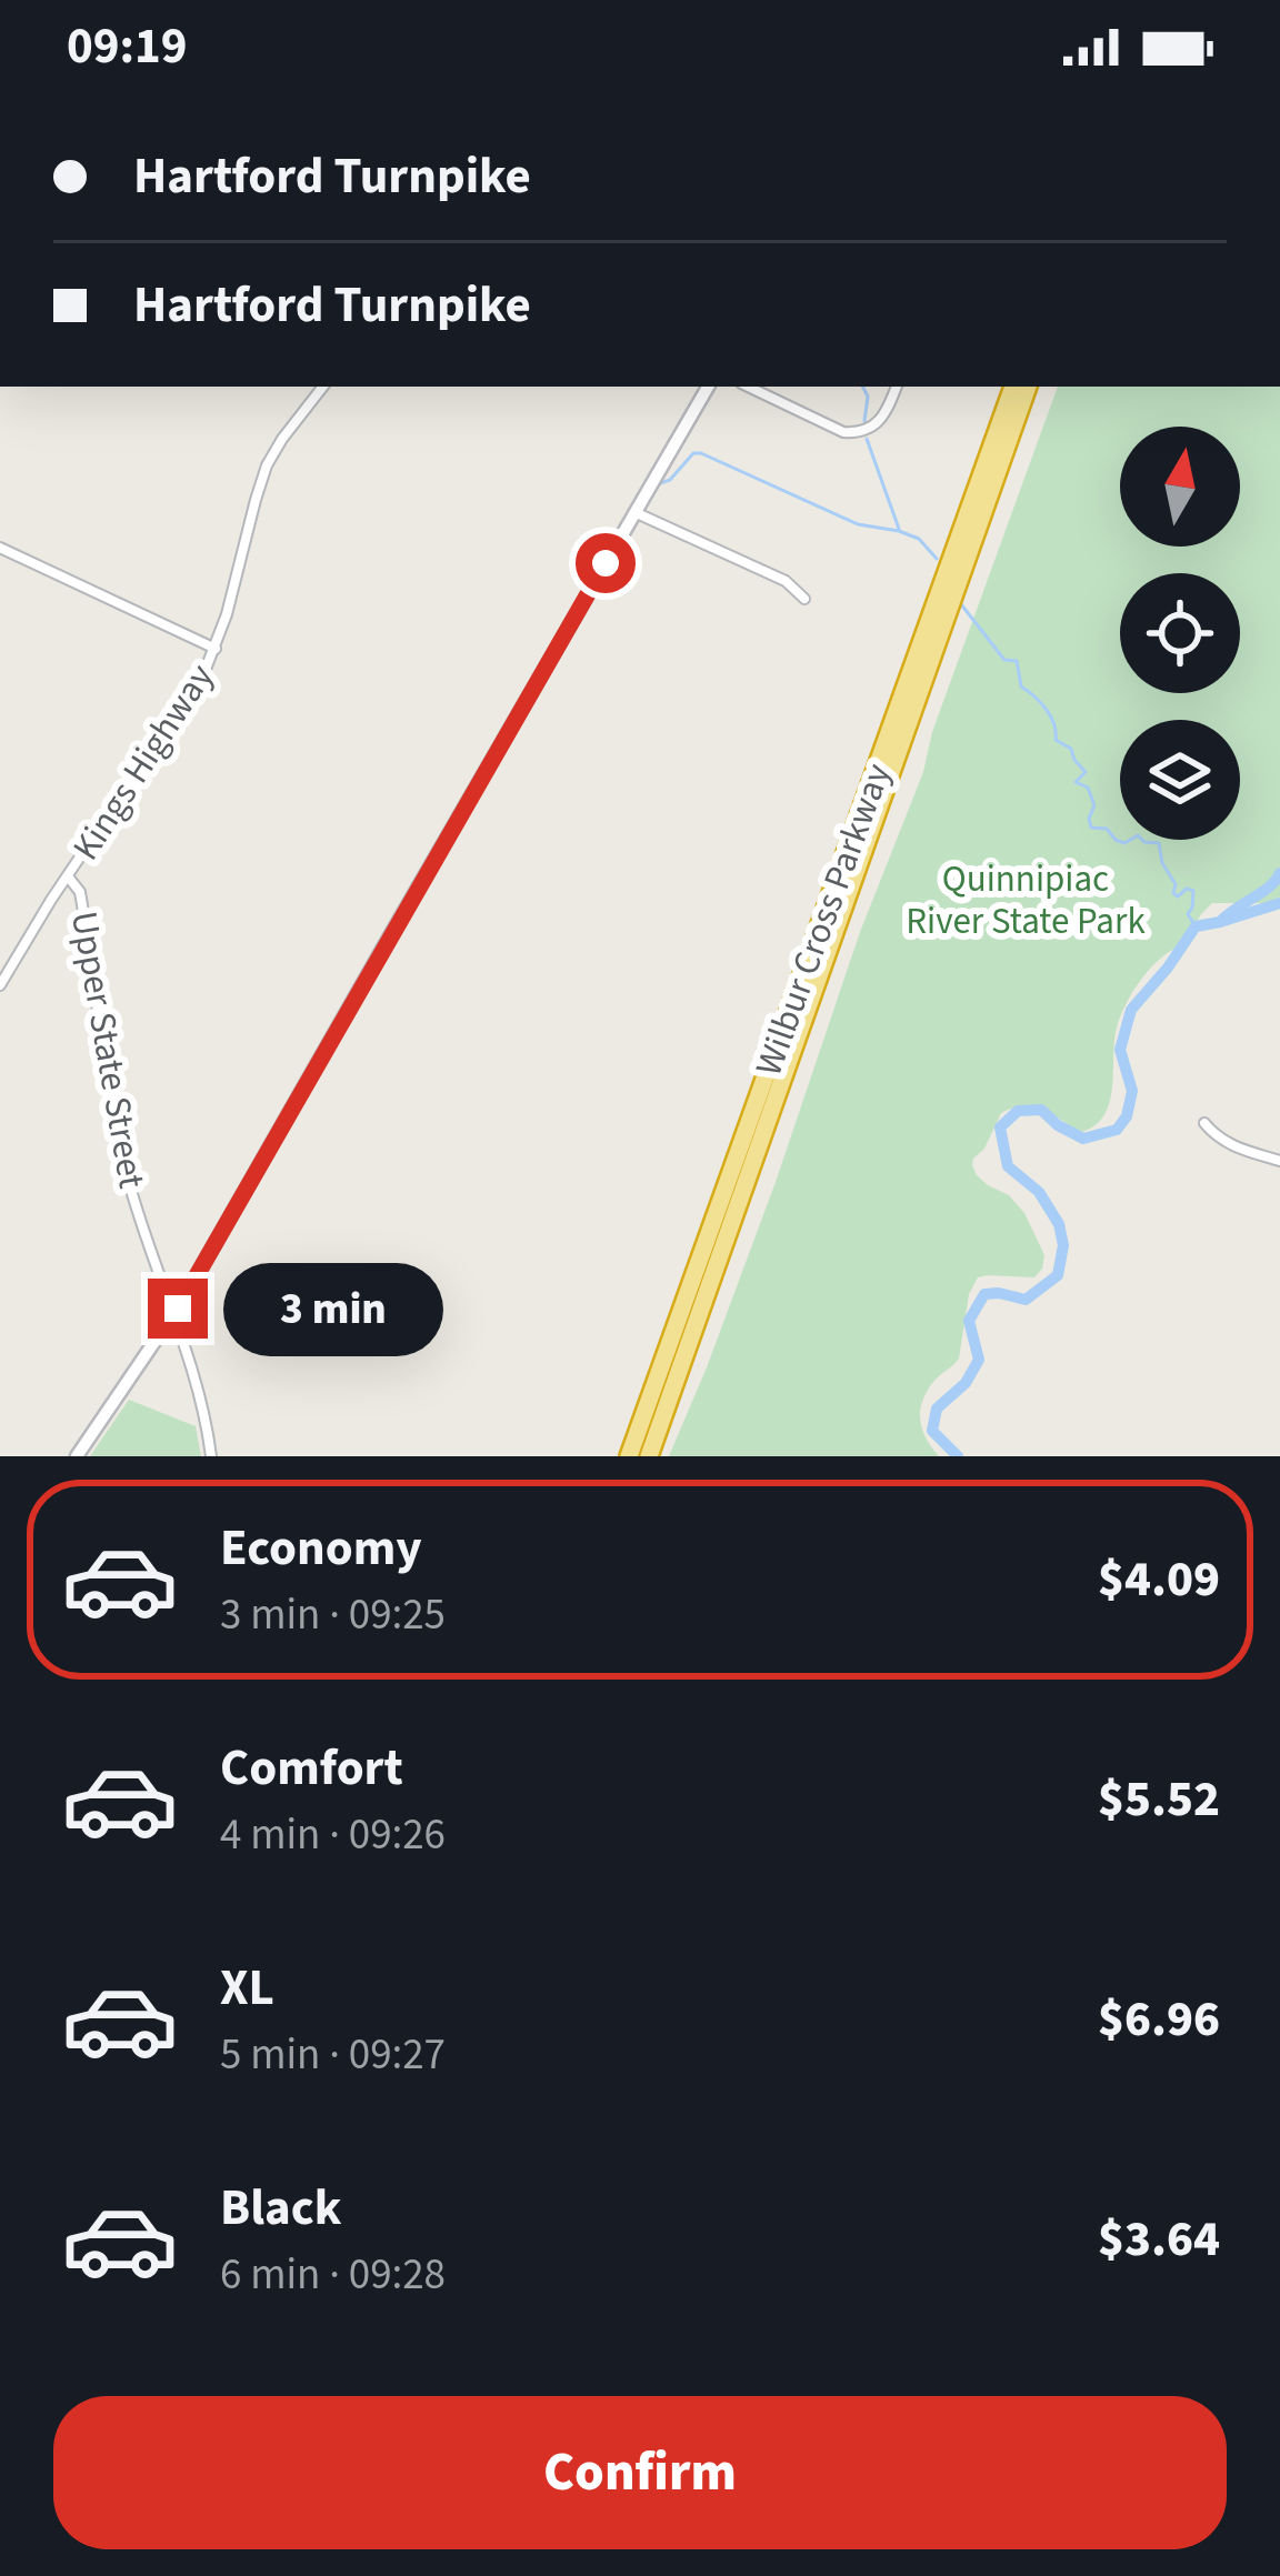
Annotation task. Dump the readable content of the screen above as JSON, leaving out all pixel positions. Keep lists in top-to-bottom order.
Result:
{
  "streets": {
    "highway": ["Wilbur Cross Parkway"],
    "street": ["Kings Highway", "Upper State Street"]
  },
  "crossings": [
    ["Kings Highway", "Upper State Street"]
  ],
  "parks": ["Quinnipiac River State Park"],
  "north": "top",
  "page": {
    "status": "09:19",
    "banner": ["Hartford Turnpike", "Hartford Turnpike"],
    "bubble": "3 min",
    "list": [
      {
        "name": "Economy",
        "note": "3 min · 09:25",
        "value": "$4.09"
      },
      {
        "name": "Comfort",
        "note": "4 min · 09:26",
        "value": "$5.52"
      },
      {
        "name": "XL",
        "note": "5 min · 09:27",
        "value": "$6.96"
      },
      {
        "name": "Black",
        "note": "6 min · 09:28",
        "value": "$3.64"
      }
    ],
    "buttons": "Confirm"
  }
}
